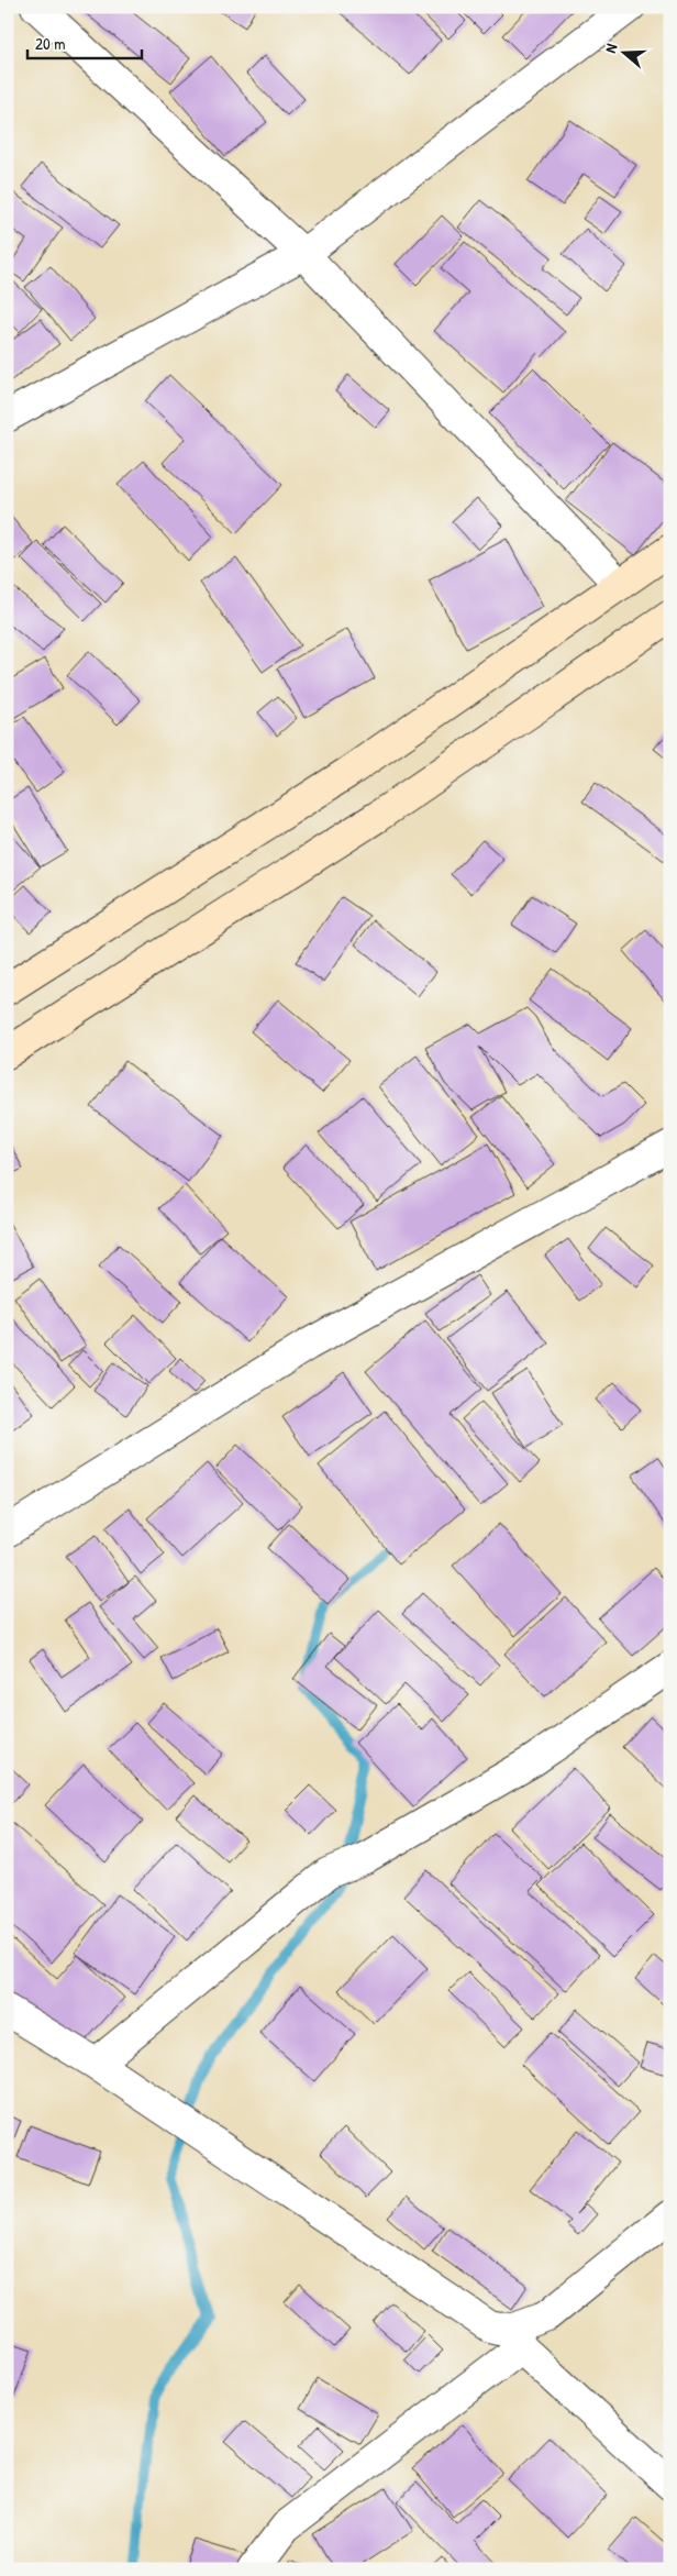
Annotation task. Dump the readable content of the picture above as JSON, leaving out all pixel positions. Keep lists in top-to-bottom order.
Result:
{
  "scale_bar": "20 m",
  "north": "left"
}
